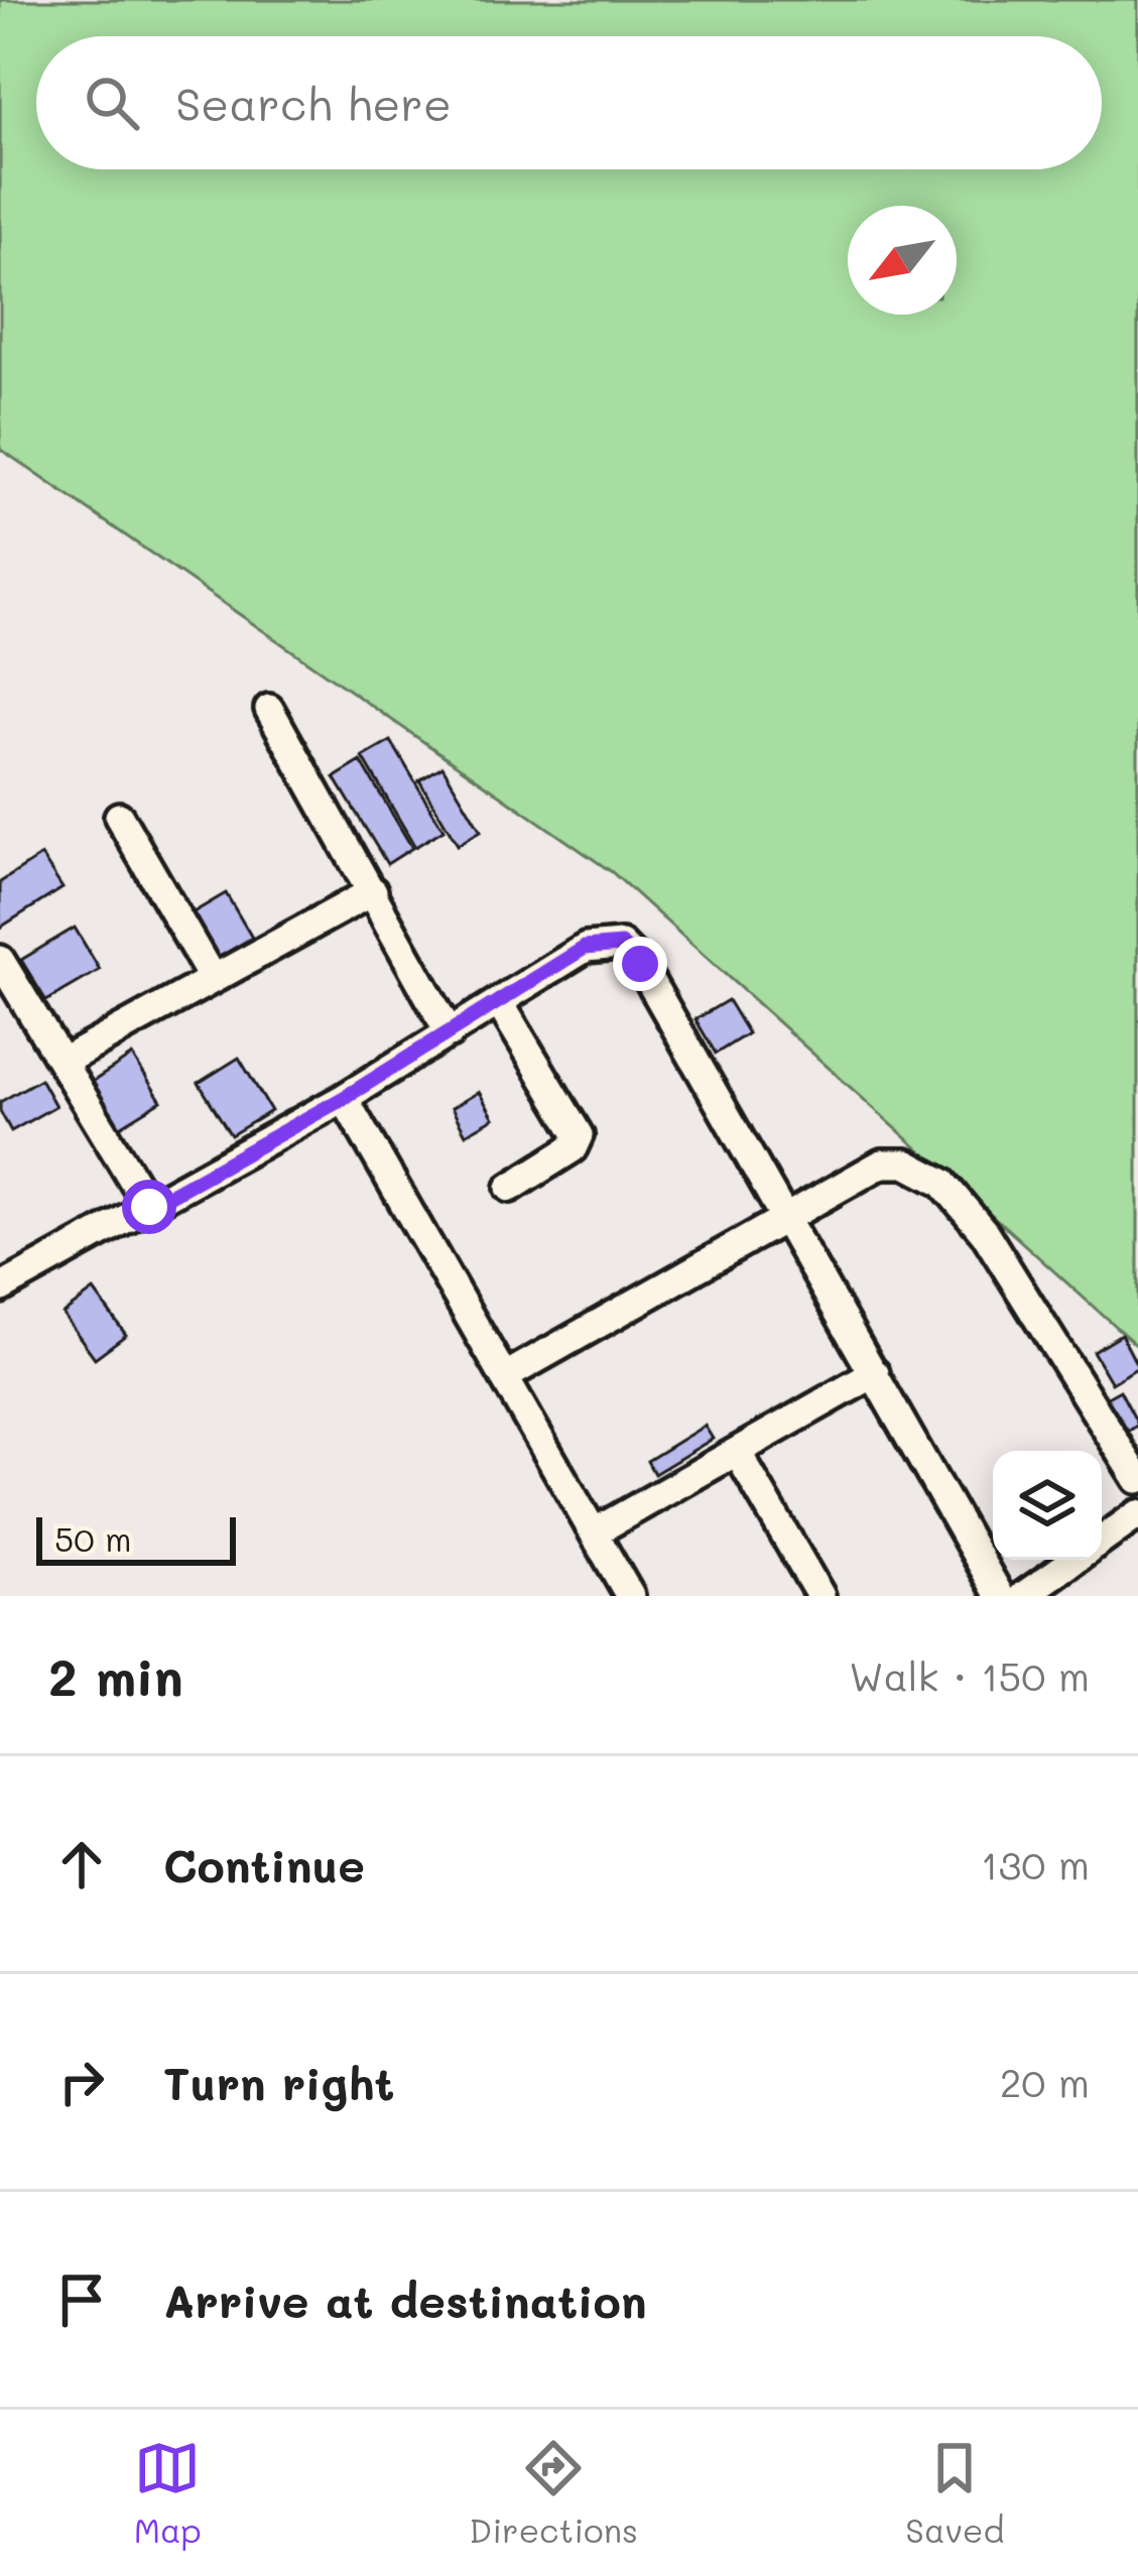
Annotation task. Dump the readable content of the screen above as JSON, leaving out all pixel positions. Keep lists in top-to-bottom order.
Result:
{
  "scale_bar": "50 m",
  "north": "bottom left",
  "page": {
    "search": "Search here",
    "scale": "50 m",
    "heading": ["2 min", "Walk · 150 m"],
    "list": [
      ["Continue", "130 m"],
      ["Turn right", "20 m"],
      "Arrive at destination"
    ],
    "nav": ["Map", "Directions", "Saved"]
  }
}
